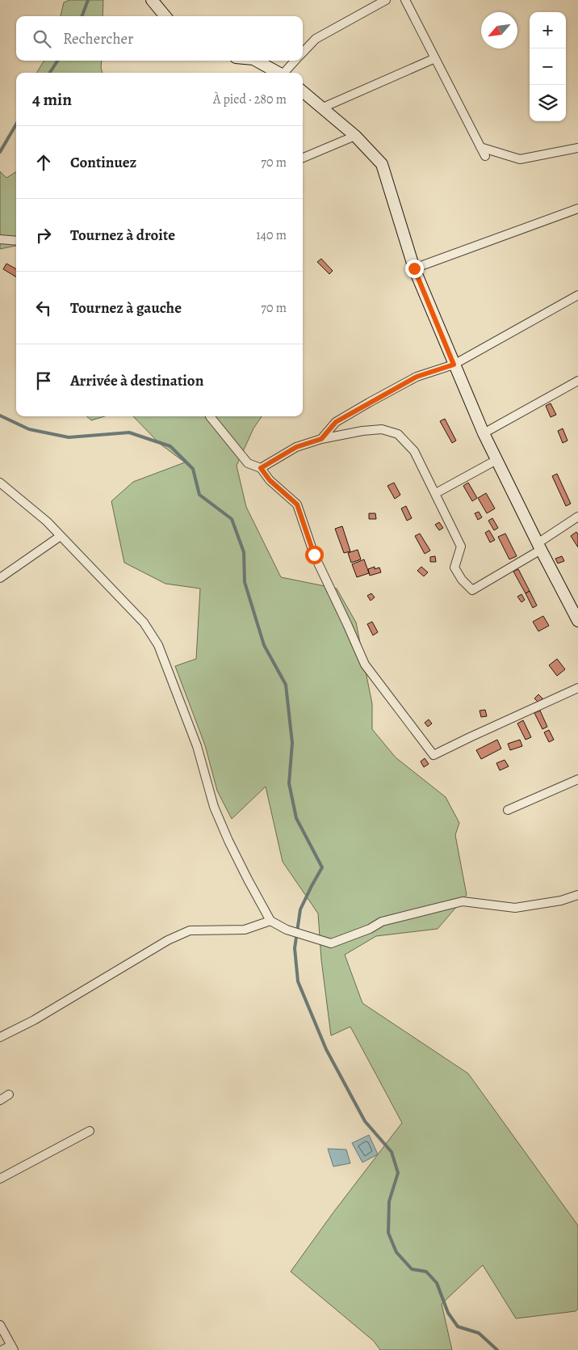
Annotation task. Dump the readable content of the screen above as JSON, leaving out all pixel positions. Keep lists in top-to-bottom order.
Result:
{
  "north": "bottom left",
  "page": {
    "map_buttons": ["+", "−"],
    "search": "Rechercher",
    "heading": ["4 min", "À pied · 280 m"],
    "list": [
      ["Continuez", "70 m"],
      ["Tournez à droite", "140 m"],
      ["Tournez à gauche", "70 m"],
      "Arrivée à destination"
    ]
  }
}
